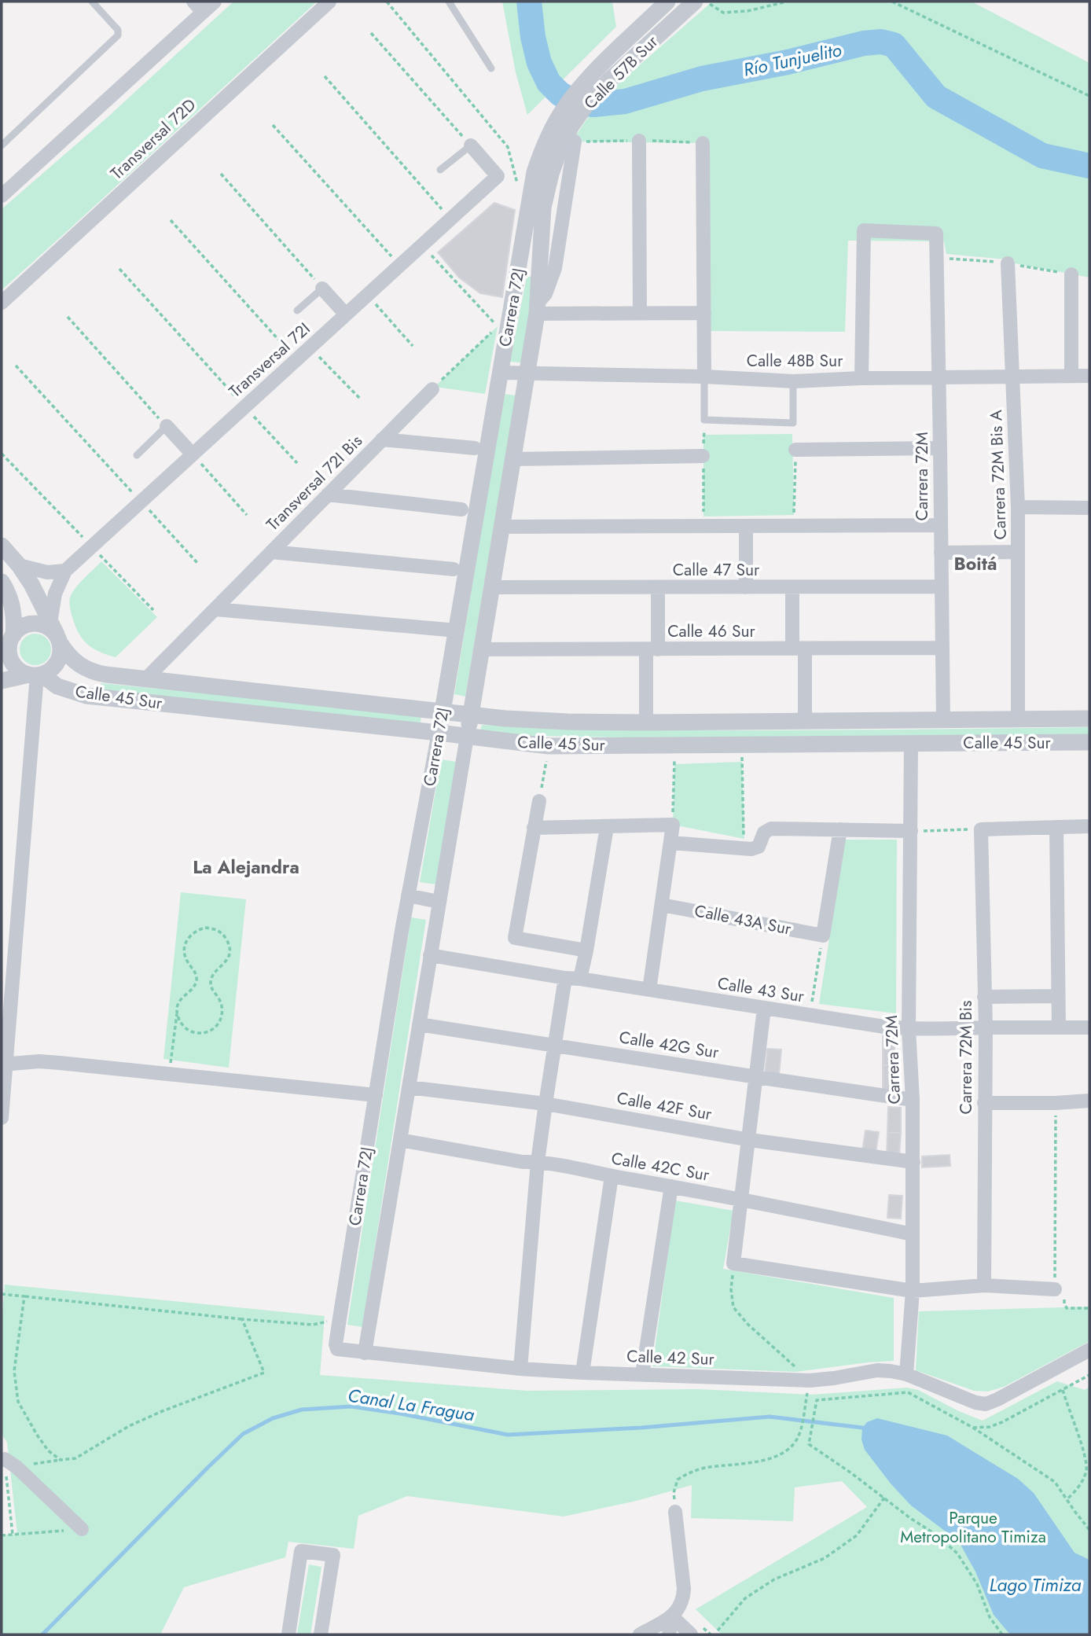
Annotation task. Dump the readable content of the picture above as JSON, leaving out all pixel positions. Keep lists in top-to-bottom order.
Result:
{
  "streets": {
    "street": [
      "Calle 57B Sur",
      "Transversal 72D",
      "Carrera 72J",
      "Transversal 72I",
      "Calle 48B Sur",
      "Carrera 72M Bis A",
      "Carrera 72M",
      "Transversal 72I Bis",
      "Calle 47 Sur",
      "Calle 46 Sur",
      "Calle 45 Sur",
      "Calle 43A Sur",
      "Calle 43 Sur",
      "Calle 42G Sur",
      "Carrera 72M Bis",
      "Calle 42F Sur",
      "Calle 42C Sur",
      "Calle 42 Sur"
    ]
  },
  "crossings": [
    ["Calle 57B Sur", "Carrera 72J"],
    ["Carrera 72J", "Calle 48B Sur"],
    ["Carrera 72J", "Calle 47 Sur"],
    ["Carrera 72J", "Calle 46 Sur"],
    ["Carrera 72J", "Calle 45 Sur"],
    ["Carrera 72J", "Calle 43 Sur"],
    ["Carrera 72J", "Calle 42G Sur"],
    ["Carrera 72J", "Calle 42F Sur"],
    ["Carrera 72J", "Calle 42C Sur"],
    ["Carrera 72J", "Calle 42 Sur"],
    ["Transversal 72I", "Calle 45 Sur"],
    ["Calle 48B Sur", "Carrera 72M Bis A"],
    ["Calle 48B Sur", "Carrera 72M"],
    ["Carrera 72M Bis A", "Calle 45 Sur"],
    ["Carrera 72M", "Calle 47 Sur"],
    ["Carrera 72M", "Calle 46 Sur"],
    ["Carrera 72M", "Calle 45 Sur"],
    ["Carrera 72M", "Calle 43 Sur"],
    ["Carrera 72M", "Calle 42G Sur"],
    ["Carrera 72M", "Calle 42F Sur"],
    ["Carrera 72M", "Calle 42C Sur"],
    ["Carrera 72M", "Calle 42 Sur"],
    ["Transversal 72I Bis", "Calle 45 Sur"],
    ["Calle 43 Sur", "Carrera 72M Bis"]
  ],
  "districts": ["Boitá", "La Alejandra"],
  "water": ["Río Tunjuelito", "Canal La Fragua", "Lago Timiza"],
  "parks": ["Parque Metropolitano Timiza"]
}
